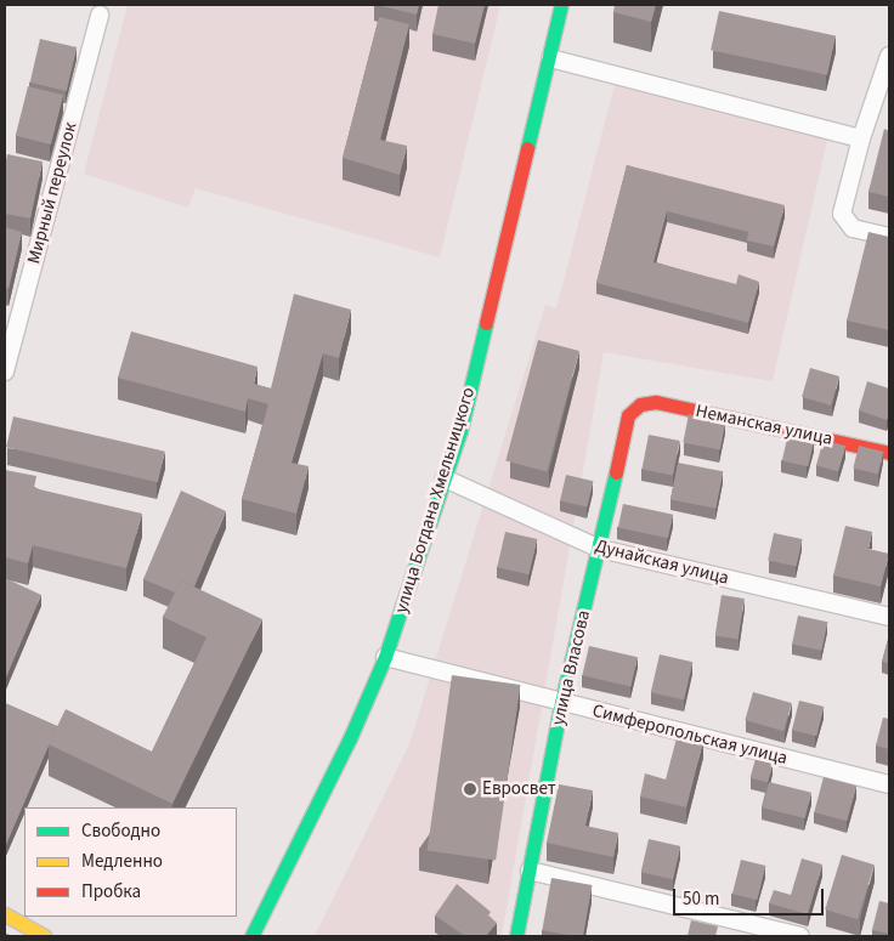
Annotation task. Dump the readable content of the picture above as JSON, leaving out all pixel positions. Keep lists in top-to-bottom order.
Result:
{
  "streets": {
    "main road": ["Неманская улица", "улица Богдана Хмельницкого", "улица Власова"],
    "street": ["Мирный переулок", "Дунайская улица", "Симферопольская улица"]
  },
  "crossings": [
    ["Неманская улица", "улица Власова"],
    ["улица Богдана Хмельницкого", "Дунайская улица"],
    ["улица Богдана Хмельницкого", "Симферопольская улица"],
    ["Дунайская улица", "улица Власова"],
    ["улица Власова", "Симферопольская улица"]
  ],
  "places": ["Евросвет"],
  "legend": ["Свободно", "Медленно", "Пробка"],
  "scale_bar": "50 m"
}
